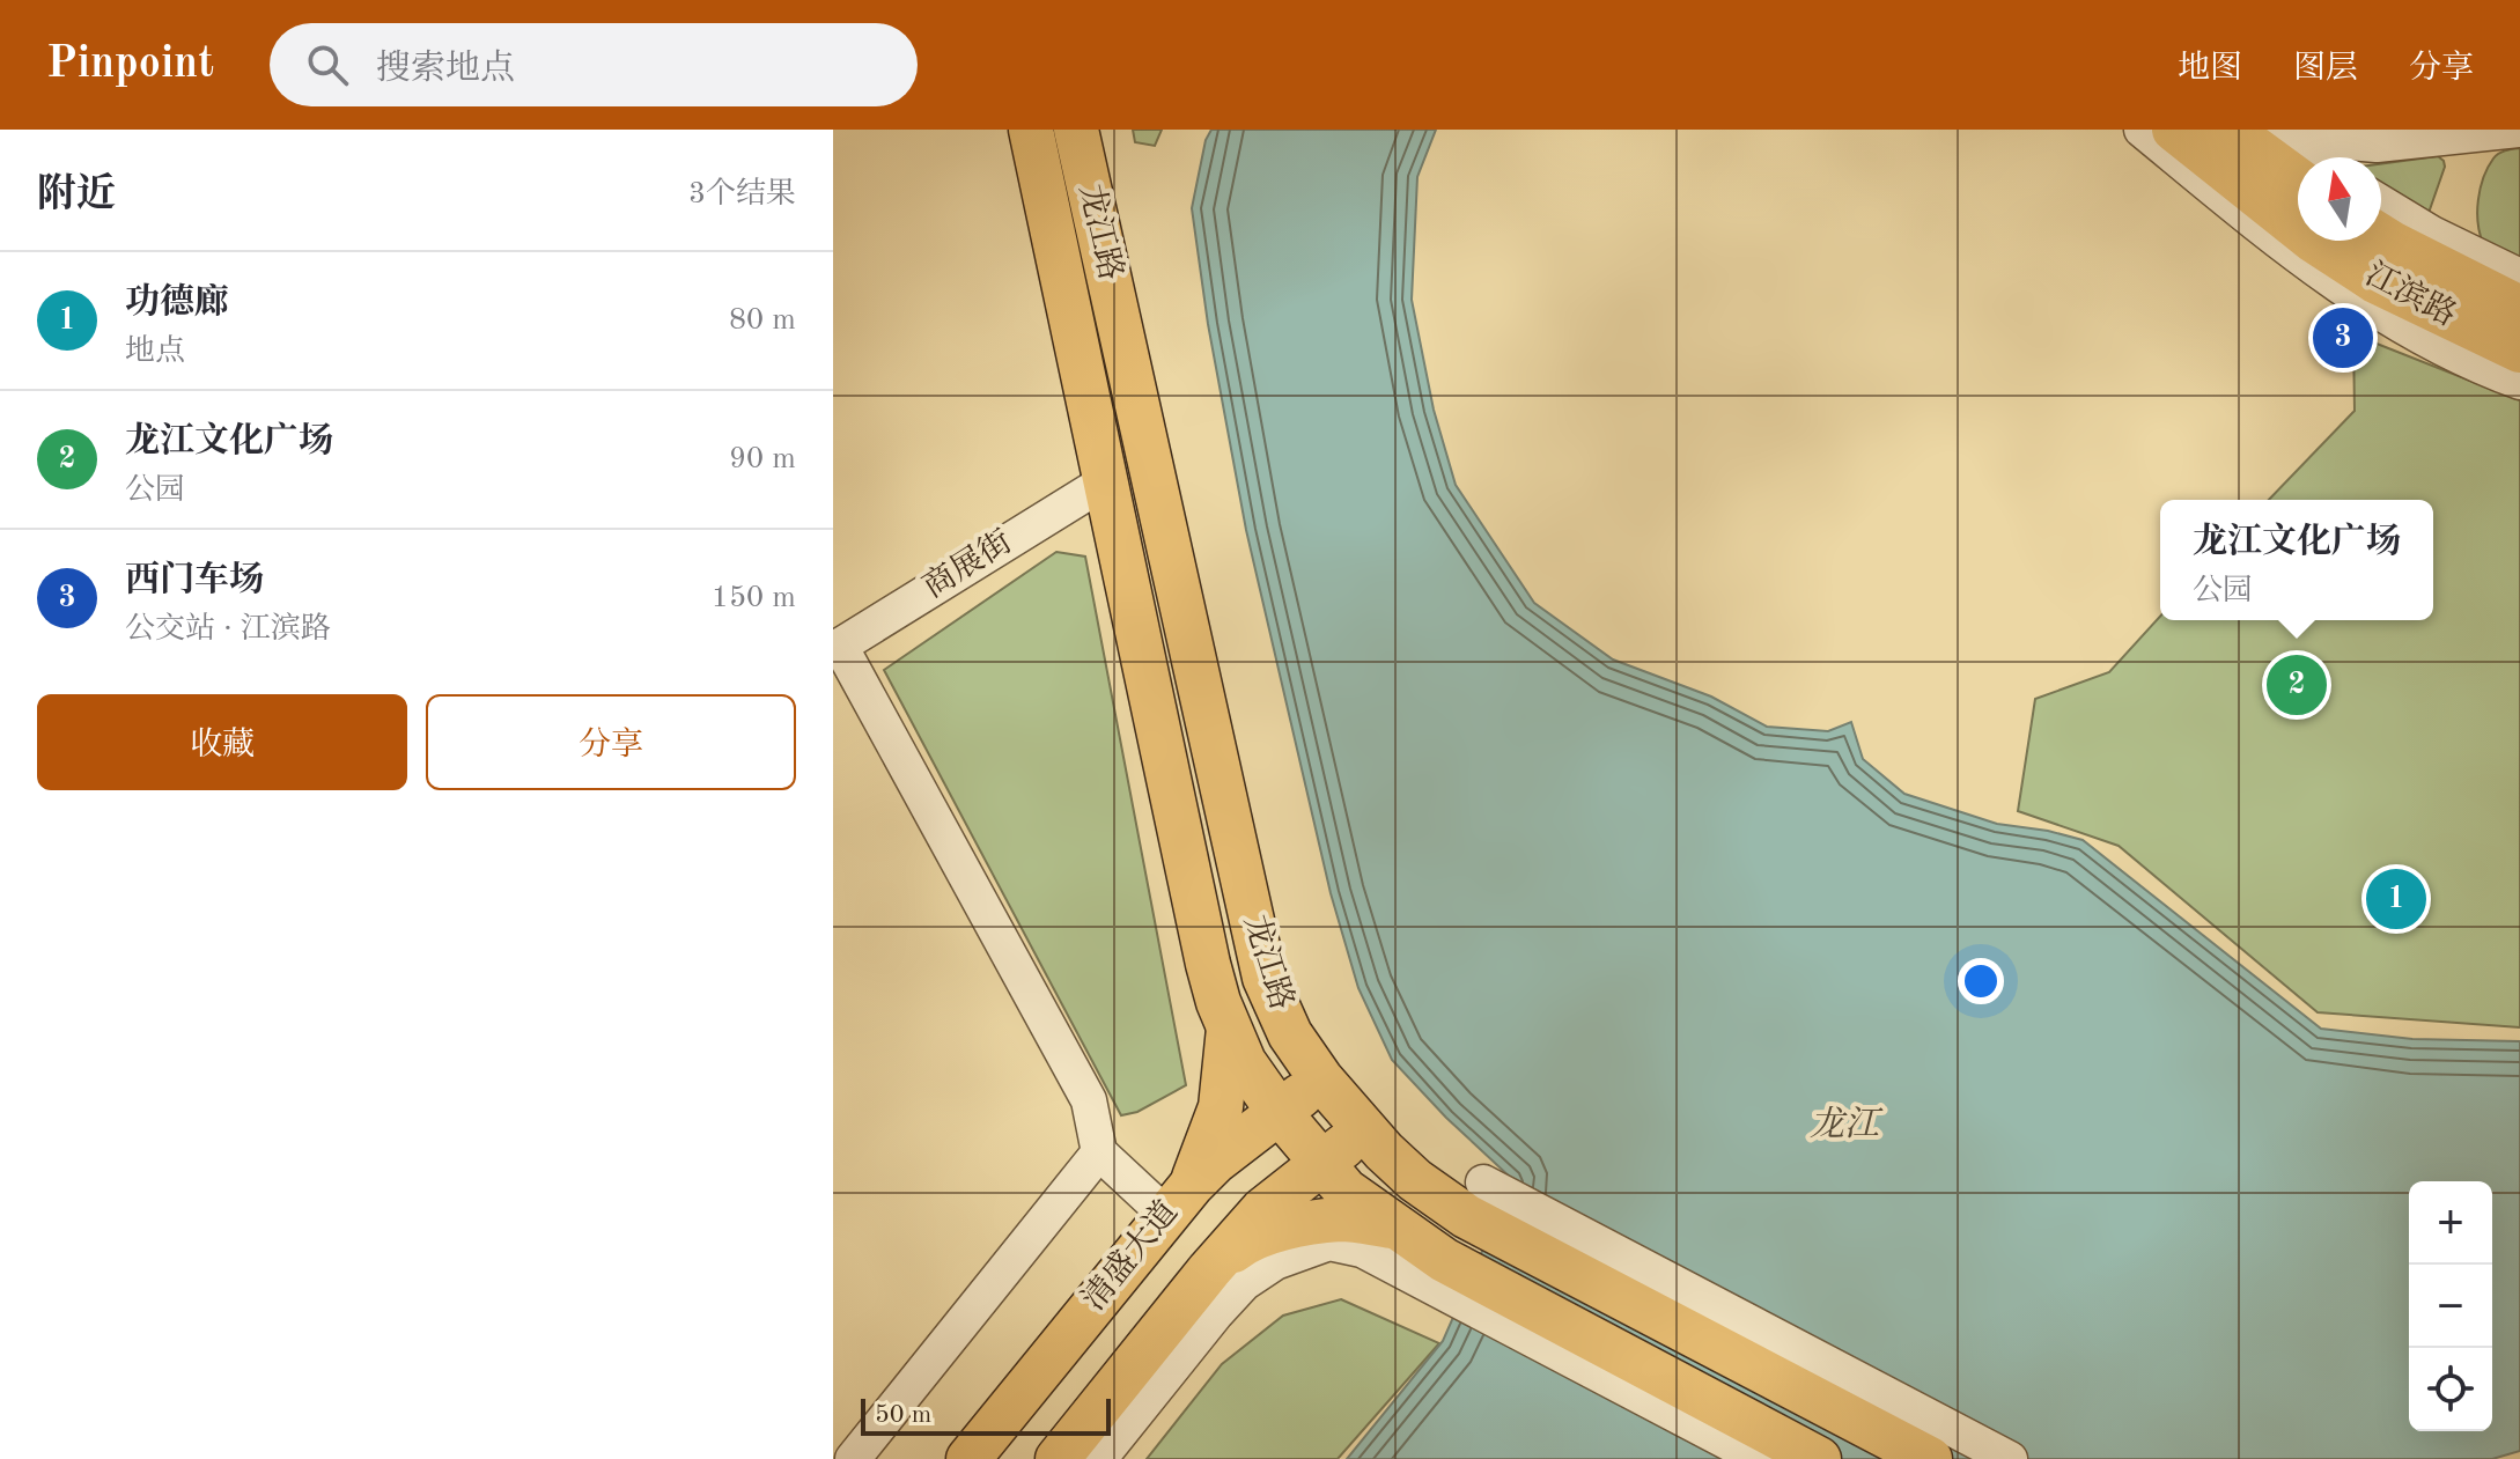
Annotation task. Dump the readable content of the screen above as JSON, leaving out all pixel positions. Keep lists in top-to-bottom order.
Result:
{
  "streets": {
    "main road": ["龙江路", "江滨路", "清盛大道"],
    "street": ["商展街"]
  },
  "crossings": [
    ["龙江路", "商展街"],
    ["龙江路", "清盛大道"]
  ],
  "water": ["龙江"],
  "scale_bar": "50 m",
  "north": "top",
  "page": {
    "header": "Pinpoint",
    "search": "搜索地点",
    "nav": ["地图", "图层", "分享"],
    "heading": ["附近", "3个结果"],
    "list": [
      {
        "mark": "1",
        "name": "功德廊",
        "note": "地点",
        "value": "80 m"
      },
      {
        "mark": "2",
        "name": "龙江文化广场",
        "note": "公园",
        "value": "90 m"
      },
      {
        "mark": "3",
        "name": "西门车场",
        "note": "公交站 · 江滨路",
        "value": "150 m"
      }
    ],
    "pins": ["3", "2", "1"],
    "popup": ["龙江文化广场", "公园"],
    "buttons": ["收藏", "分享"],
    "map_buttons": ["+", "−"],
    "scale": "50 m"
  }
}
